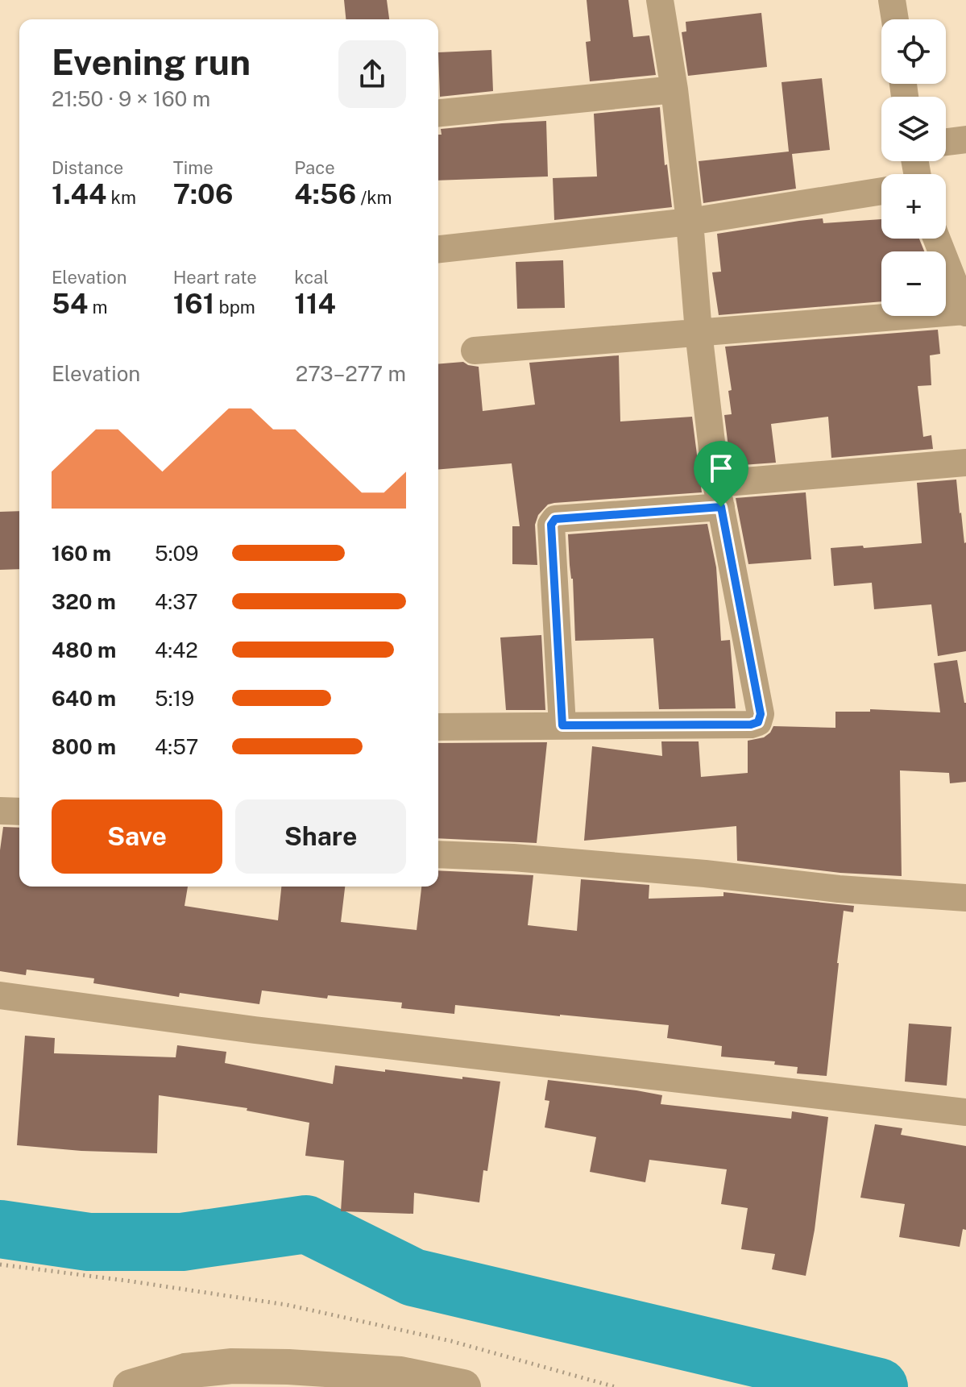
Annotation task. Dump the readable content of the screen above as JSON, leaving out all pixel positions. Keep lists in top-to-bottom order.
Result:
{
  "page": {
    "map_buttons": ["+", "−"],
    "heading": ["Evening run", "21:50 · 9 × 160 m"],
    "stats": [
      ["Distance", "1.44 km"],
      ["Time", "7:06"],
      ["Pace", "4:56 /km"],
      ["Elevation", "54 m"],
      ["Heart rate", "161 bpm"],
      ["kcal", "114"]
    ],
    "chart": ["Elevation", "273–277 m"],
    "list": [
      {
        "name": "160 m",
        "note": "5:09"
      },
      {
        "name": "320 m",
        "note": "4:37"
      },
      {
        "name": "480 m",
        "note": "4:42"
      },
      {
        "name": "640 m",
        "note": "5:19"
      },
      {
        "name": "800 m",
        "note": "4:57"
      }
    ],
    "buttons": ["Save", "Share"]
  }
}
